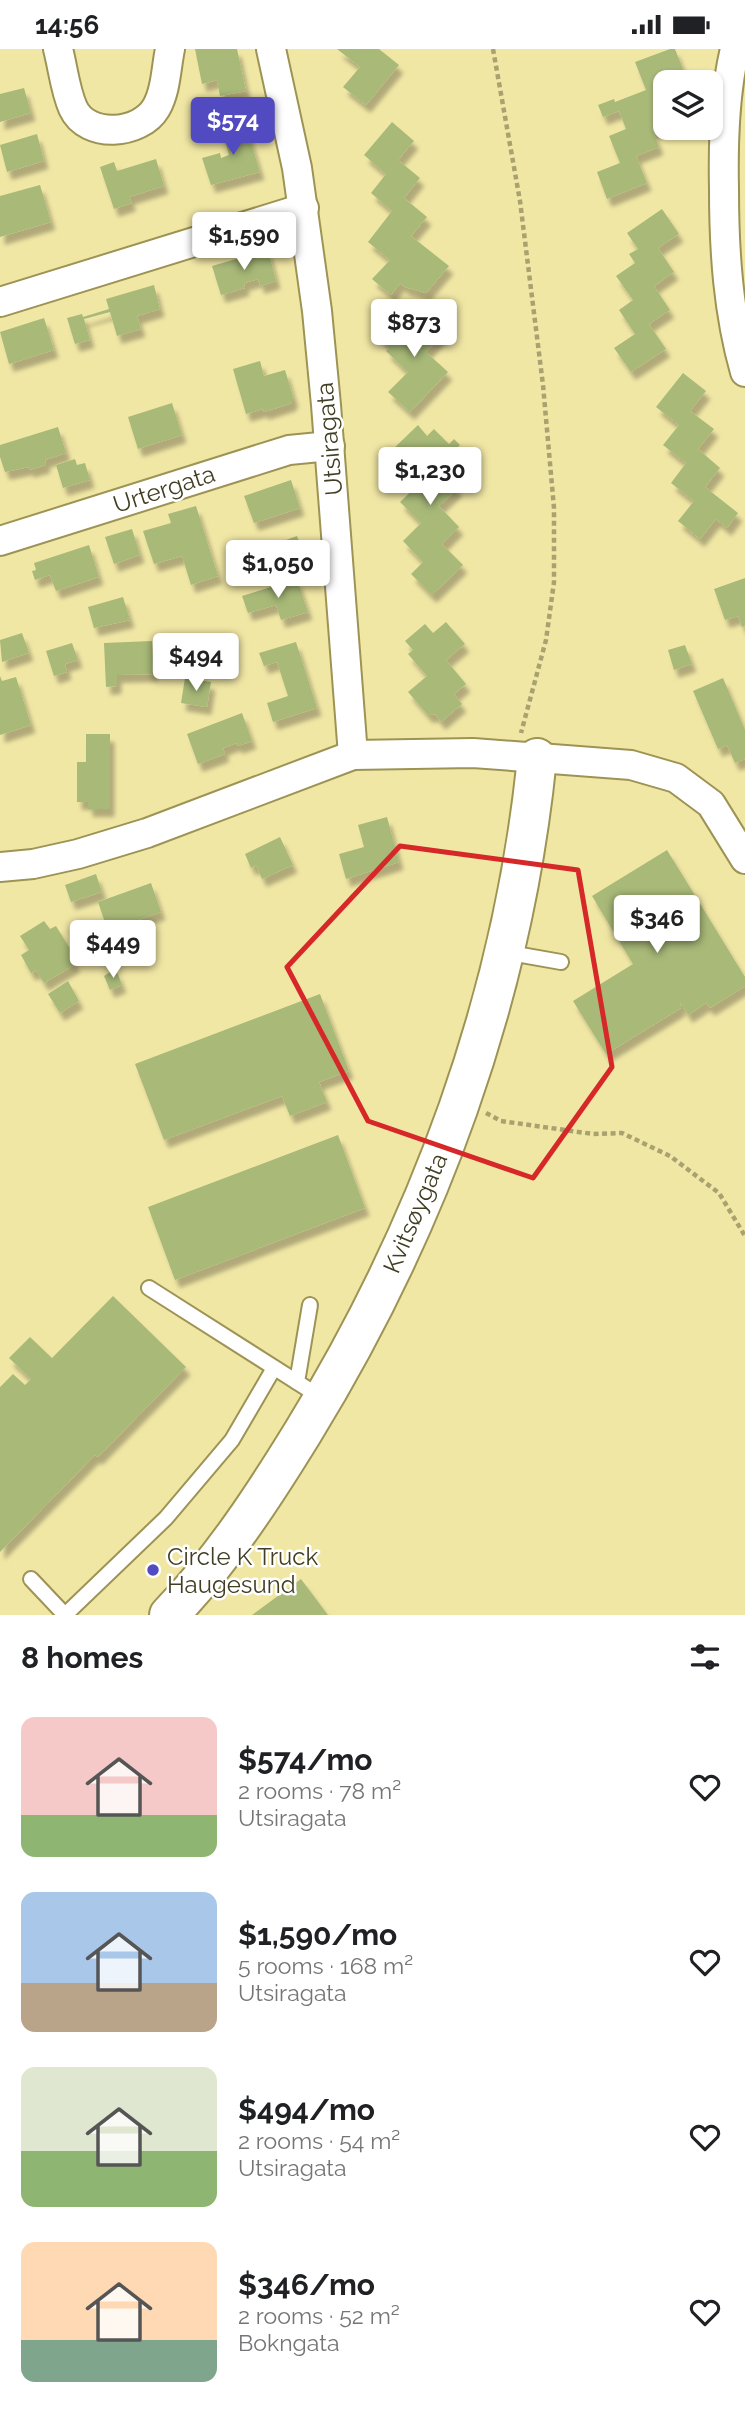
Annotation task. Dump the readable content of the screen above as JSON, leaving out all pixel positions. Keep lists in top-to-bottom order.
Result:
{
  "streets": {
    "street": ["Utsiragata", "Urtergata", "Kvitsøygata"]
  },
  "crossings": [
    ["Utsiragata", "Urtergata"]
  ],
  "places": ["Circle K Truck Haugesund"],
  "page": {
    "status": "14:56",
    "price": [
      "$574",
      "$1,590",
      "$873",
      "$1,230",
      "$1,050",
      "$494",
      "$346",
      "$449"
    ],
    "heading": "8 homes",
    "list": [
      {
        "name": "$574/mo",
        "note": "2 rooms · 78 m² · Utsiragata"
      },
      {
        "name": "$1,590/mo",
        "note": "5 rooms · 168 m² · Utsiragata"
      },
      {
        "name": "$494/mo",
        "note": "2 rooms · 54 m² · Utsiragata"
      },
      {
        "name": "$346/mo",
        "note": "2 rooms · 52 m² · Bokngata"
      }
    ]
  }
}
